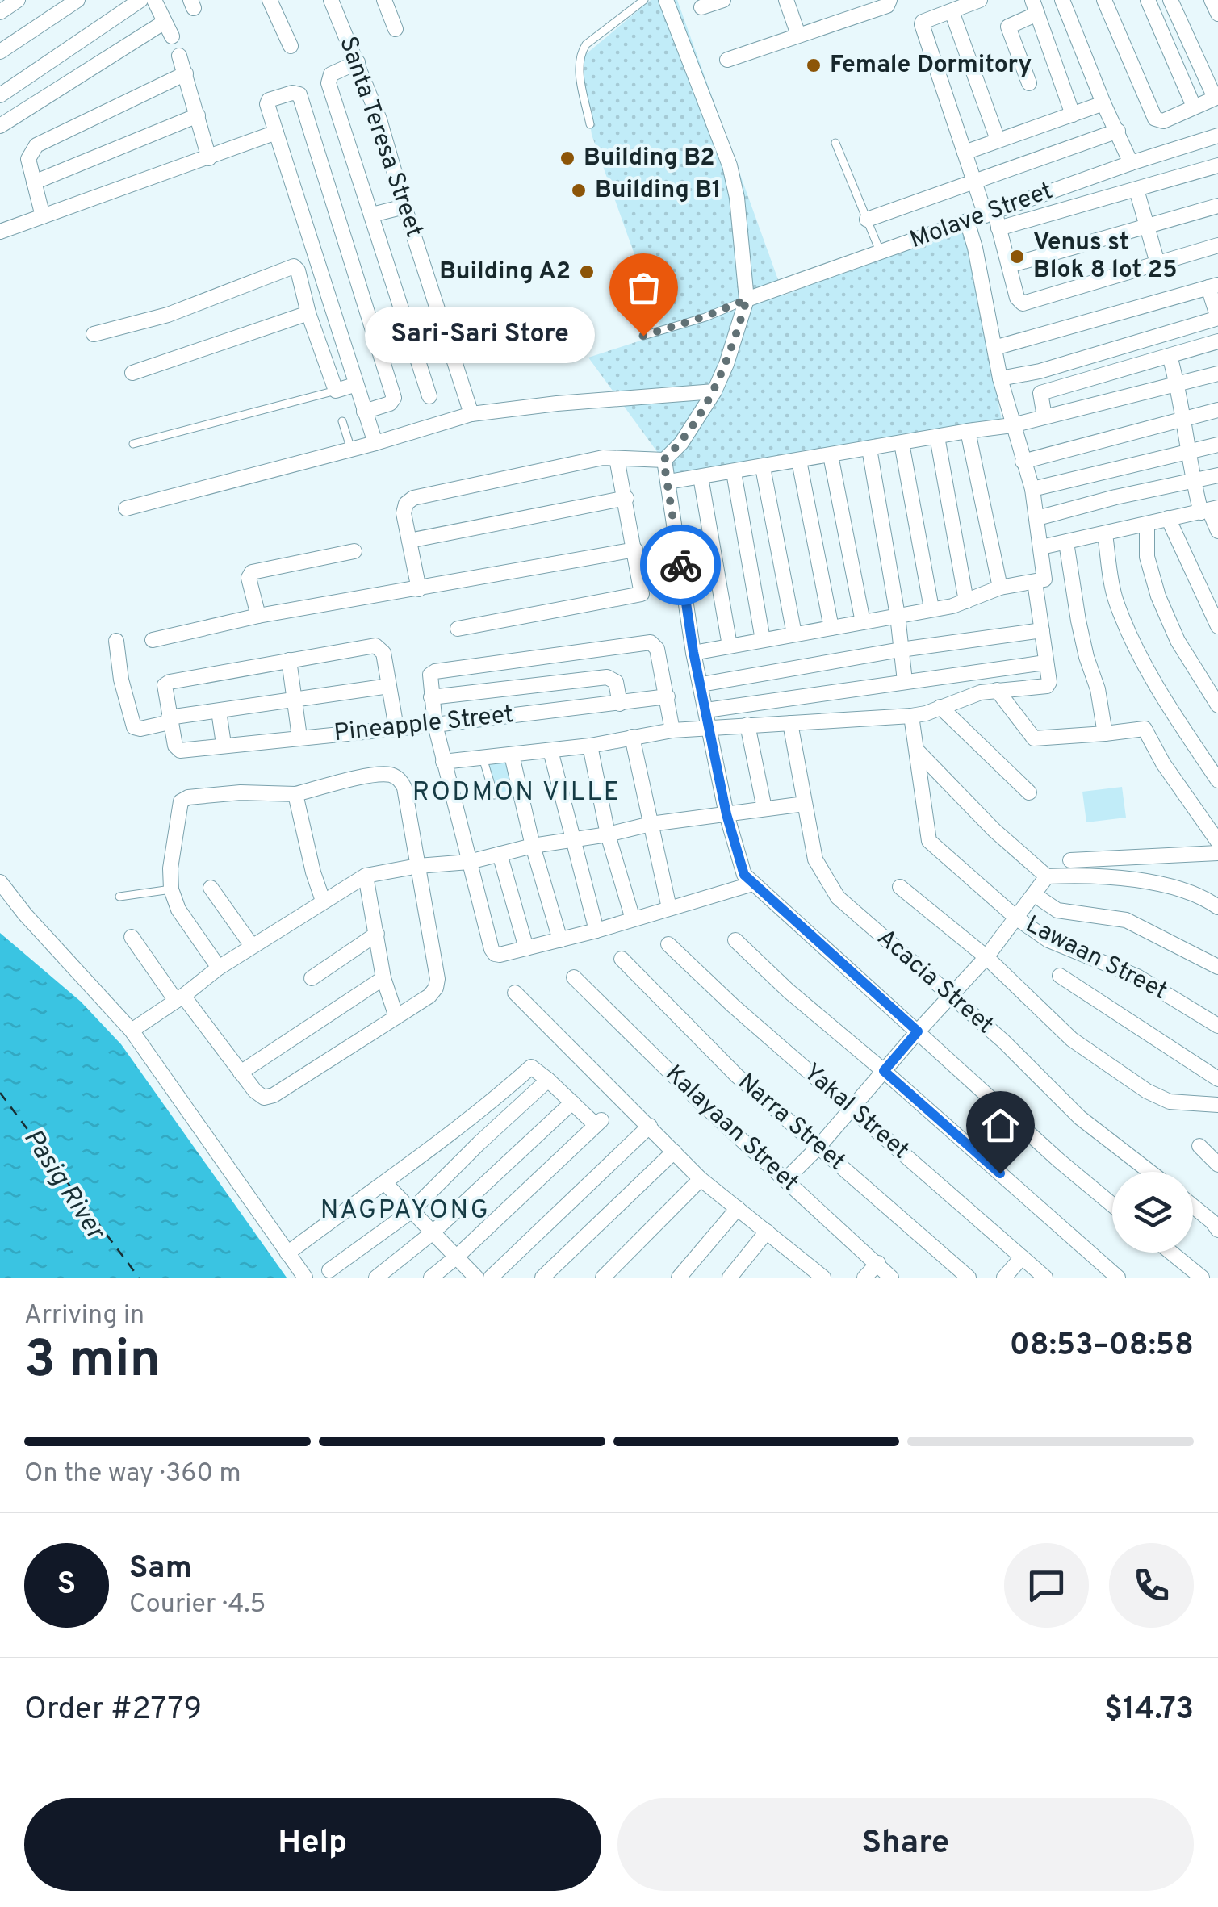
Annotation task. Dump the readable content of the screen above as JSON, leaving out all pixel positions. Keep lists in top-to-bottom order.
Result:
{
  "streets": {
    "street": [
      "Santa Teresa Street",
      "Molave Street",
      "Pineapple Street",
      "Lawaan Street",
      "Acacia Street",
      "Yakal Street",
      "Narra Street",
      "Kalayaan Street"
    ]
  },
  "districts": ["RODMON VILLE", "NAGPAYONG"],
  "water": ["Pasig River"],
  "places": [
    "Female Dormitory",
    "Building B2",
    "Building B1",
    "Venus st Blok 8 lot 25",
    "Building A2",
    "Sari-Sari Store"
  ],
  "page": {
    "bubble": "Sari-Sari Store",
    "heading": ["3 min", "Arriving in", "08:53–08:58"],
    "panel": [
      "Sam",
      "Courier · 4.5",
      "Order #2779",
      "$14.73"
    ],
    "bar": "On the way · 360 m",
    "round": "S",
    "buttons": ["Help", "Share"]
  }
}
